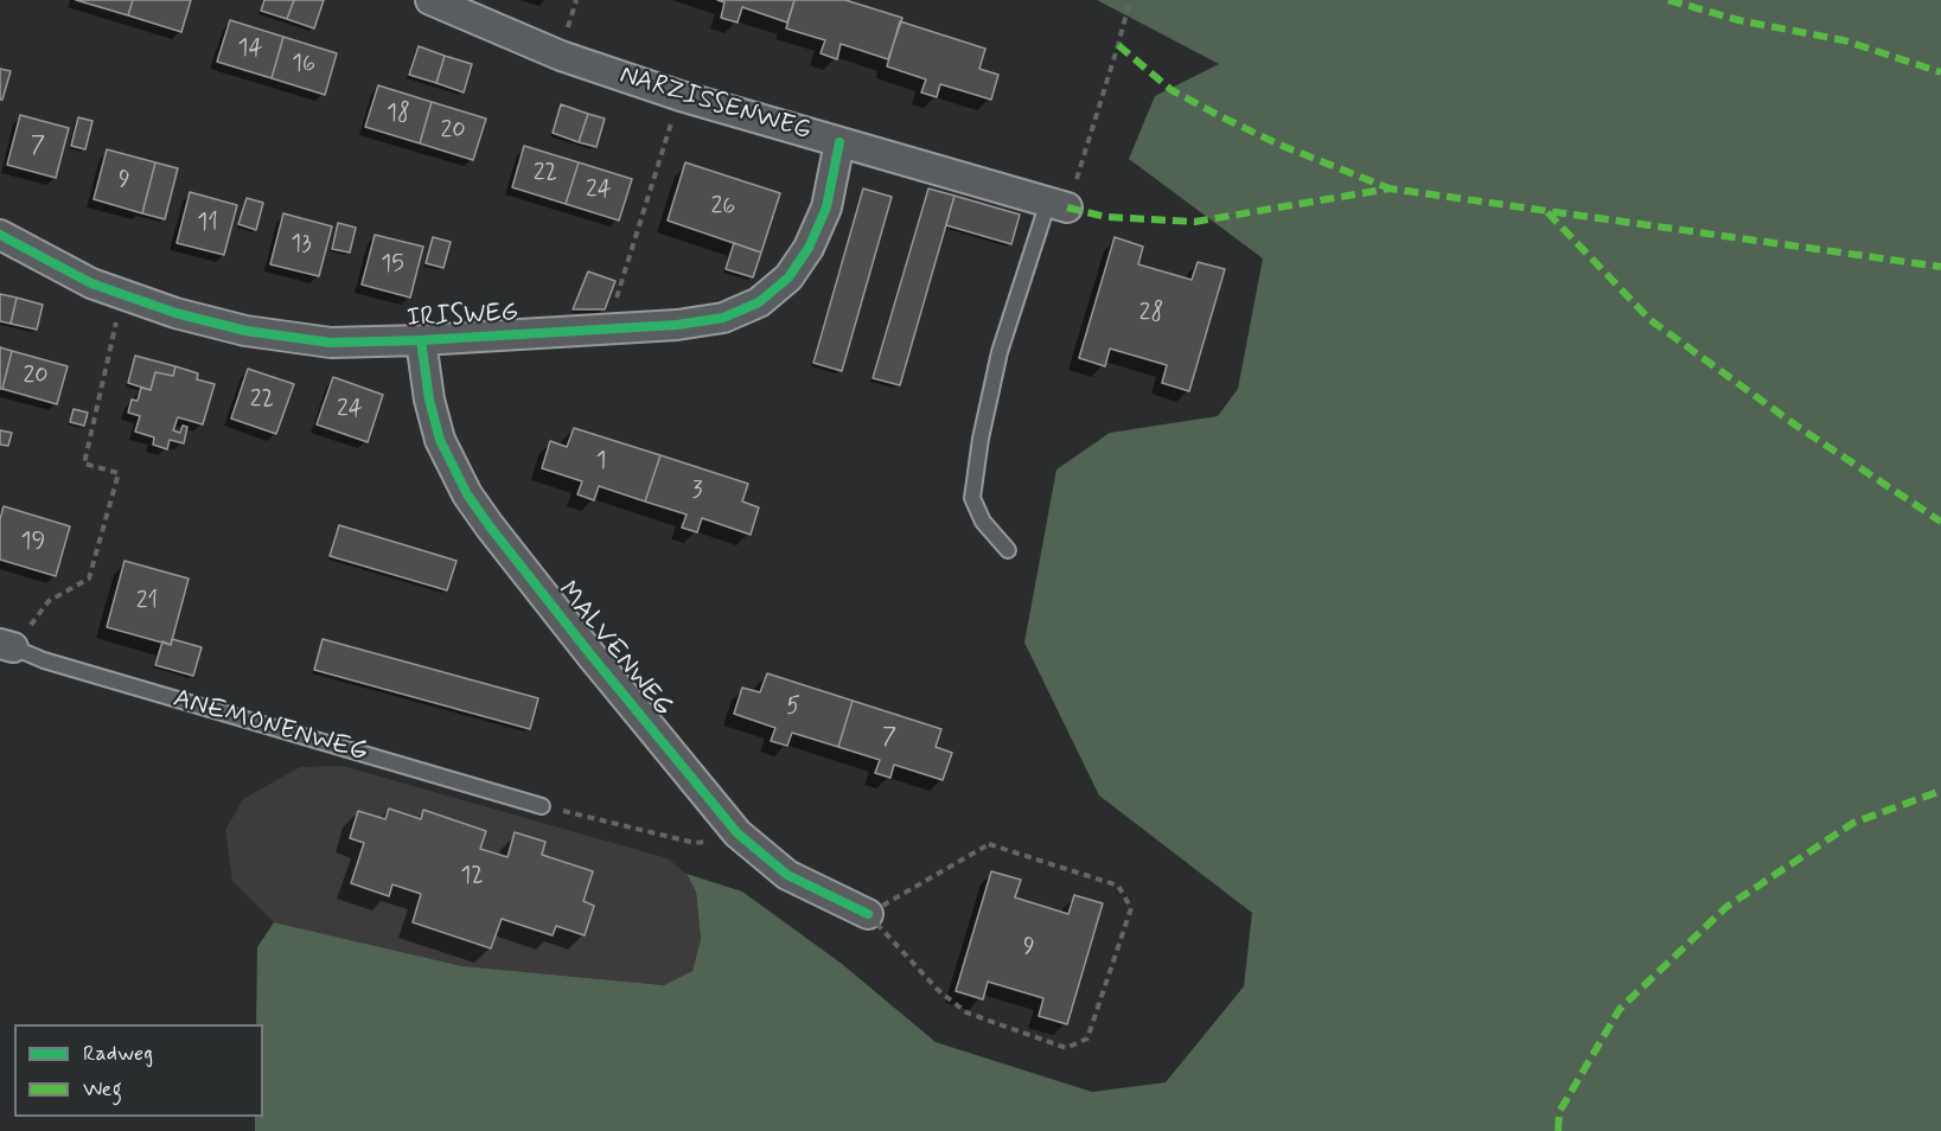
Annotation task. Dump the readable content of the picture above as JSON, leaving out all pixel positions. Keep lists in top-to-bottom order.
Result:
{
  "streets": {
    "street": ["NARZISSENWEG", "IRISWEG", "MALVENWEG"],
    "lane": ["ANEMONENWEG"]
  },
  "crossings": [
    ["NARZISSENWEG", "IRISWEG"],
    ["IRISWEG", "MALVENWEG"]
  ],
  "house_numbers": [
    "14",
    "16",
    "18",
    "20",
    "7",
    "22",
    "9",
    "24",
    "26",
    "11",
    "13",
    "15",
    "28",
    "20",
    "22",
    "24",
    "1",
    "3",
    "19",
    "21",
    "5",
    "7",
    "12",
    "9"
  ],
  "legend": ["Radweg", "Weg"]
}
